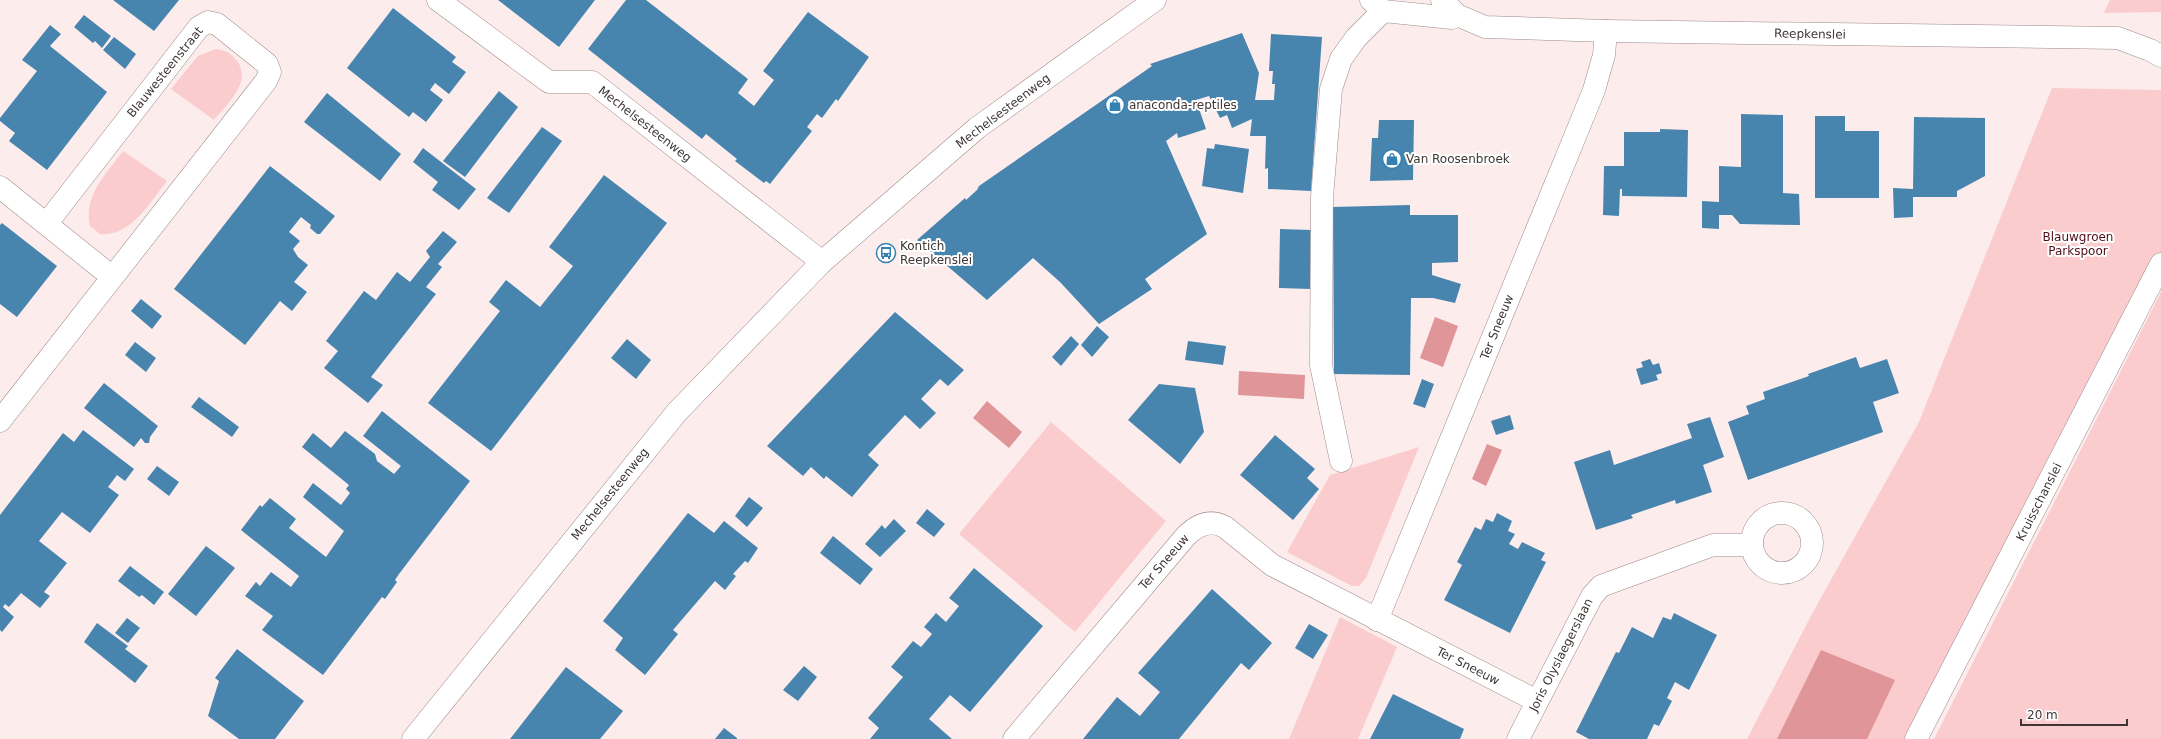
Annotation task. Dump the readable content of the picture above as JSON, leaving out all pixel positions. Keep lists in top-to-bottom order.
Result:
{
  "streets": {
    "street": [
      "Reepkenslei",
      "Blauwesteenstraat",
      "Mechelsesteenweg",
      "Ter Sneeuw",
      "Kruisschanslei",
      "Joris Olyslaegerslaan"
    ]
  },
  "crossings": [
    ["Reepkenslei", "Ter Sneeuw"],
    ["Ter Sneeuw", "Joris Olyslaegerslaan"]
  ],
  "parks": ["Blauwgroen Parkspoor"],
  "places": {
    "shop": ["anaconda-reptiles", "Van Roosenbroek"],
    "bus stop": ["Kontich Reepkenslei"]
  },
  "scale_bar": "20 m"
}
